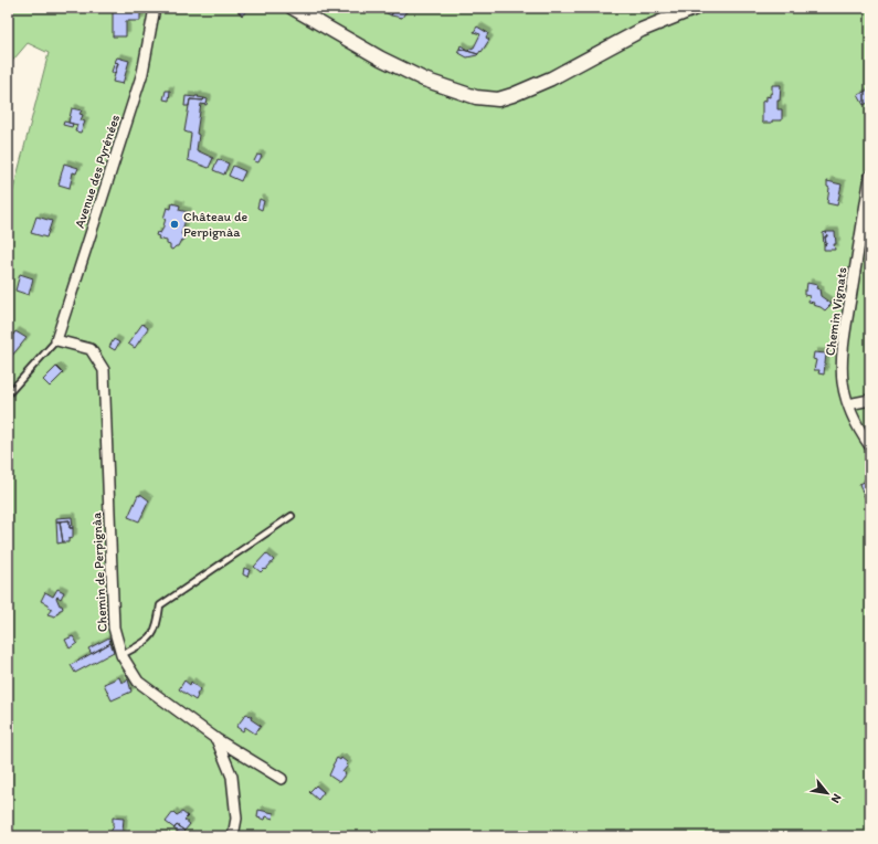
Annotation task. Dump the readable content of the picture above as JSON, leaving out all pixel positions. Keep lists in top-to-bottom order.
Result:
{
  "streets": {
    "street": ["Avenue des Pyrénées", "Chemin Vignats", "Chemin de Perpignàa"]
  },
  "crossings": [
    ["Avenue des Pyrénées", "Chemin de Perpignàa"]
  ],
  "places": ["Château de Perpignàa"],
  "north": "bottom right"
}
